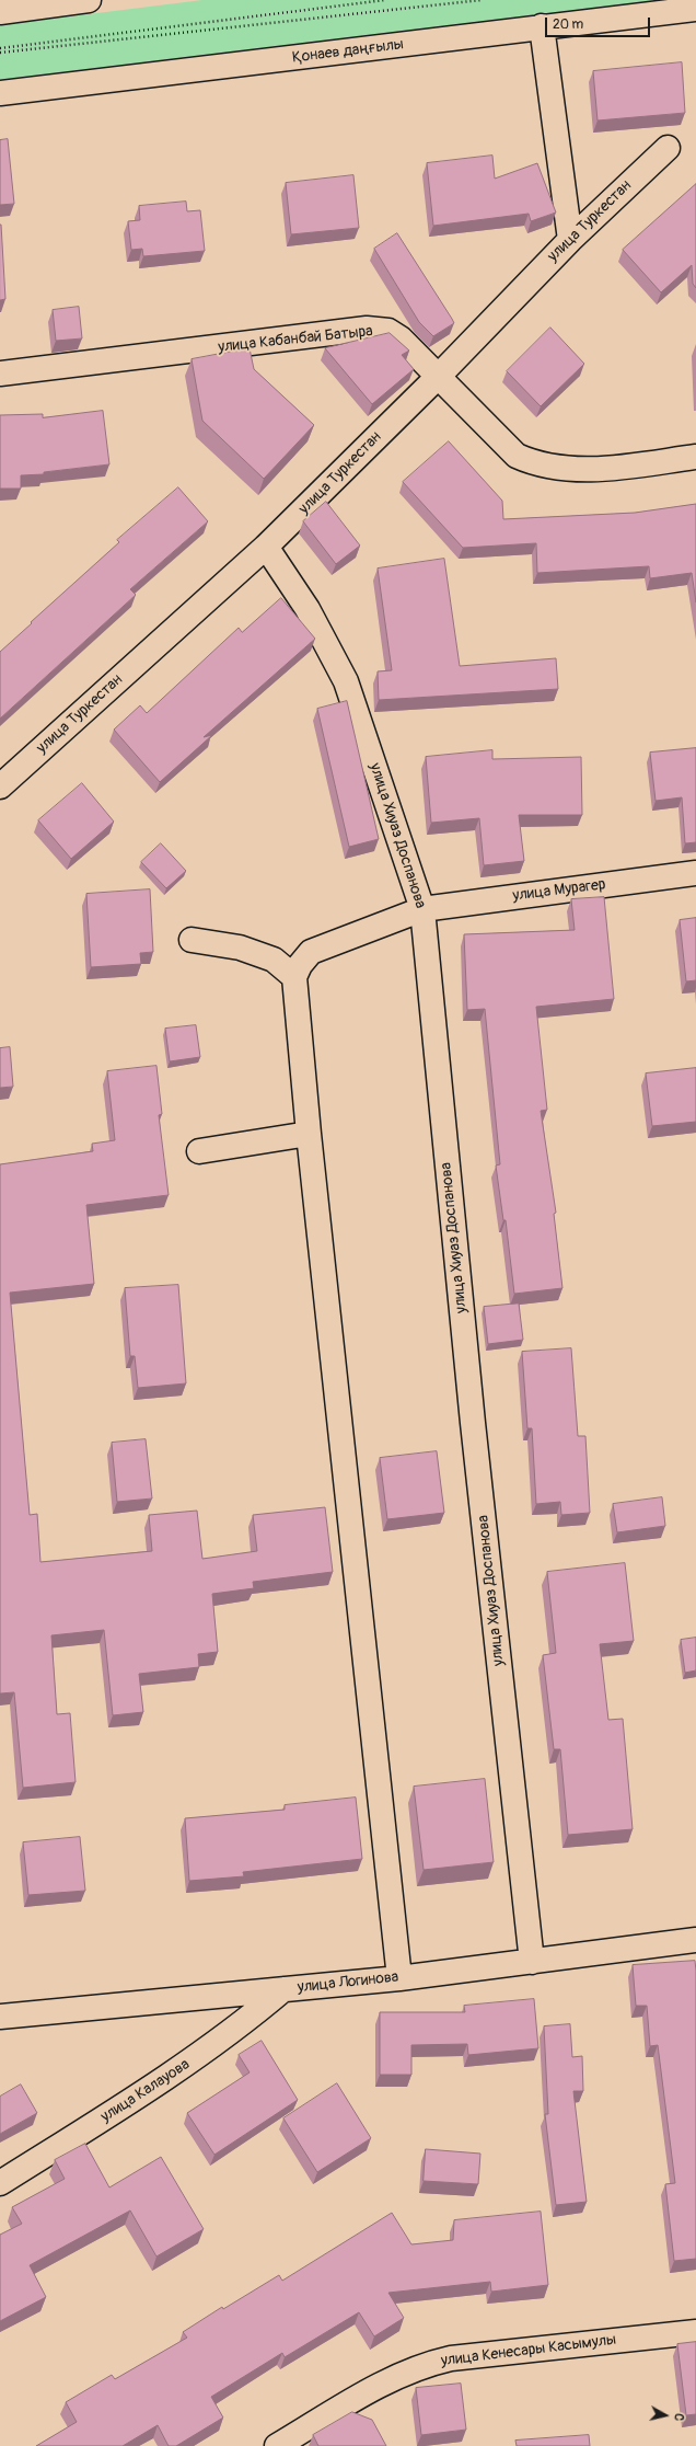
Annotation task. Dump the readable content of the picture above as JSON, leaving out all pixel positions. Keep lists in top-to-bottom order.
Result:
{
  "streets": {
    "street": [
      "Қонаев даңғылы",
      "улица Туркестан",
      "улица Кабанбай Батыра",
      "улица Хиуаз Доспанова",
      "улица Мурагер",
      "улица Логинова",
      "улица Калауова",
      "улица Кенесары Касымулы"
    ]
  },
  "crossings": [
    ["улица Туркестан", "улица Кабанбай Батыра"],
    ["улица Туркестан", "улица Хиуаз Доспанова"],
    ["улица Хиуаз Доспанова", "улица Мурагер"],
    ["улица Хиуаз Доспанова", "улица Логинова"],
    ["улица Логинова", "улица Калауова"]
  ],
  "scale_bar": "20 m",
  "north": "right"
}
